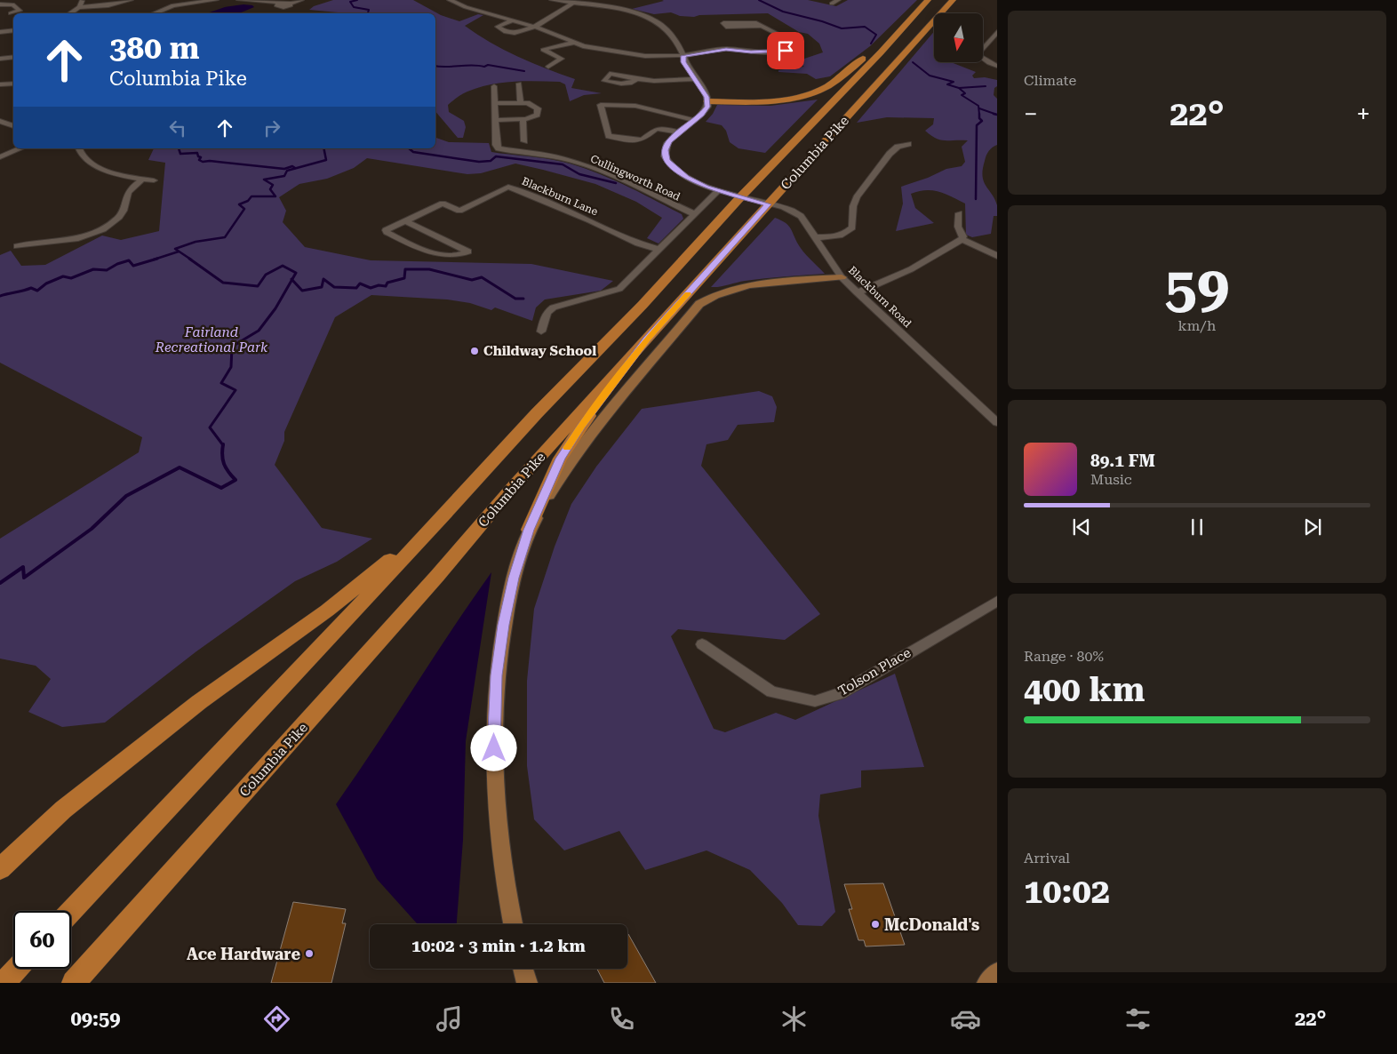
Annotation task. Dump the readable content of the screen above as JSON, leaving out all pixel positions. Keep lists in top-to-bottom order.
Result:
{
  "streets": {
    "highway": ["Columbia Pike"],
    "street": [
      "Cullingworth Road",
      "Blackburn Lane",
      "Blackburn Road",
      "Tolson Place"
    ]
  },
  "crossings": [
    ["Columbia Pike", "Blackburn Road"]
  ],
  "parks": ["Fairland Recreational Park"],
  "places": ["Childway School", "McDonald's", "Ace Hardware"],
  "north": "bottom",
  "page": {
    "tile": [
      "Climate",
      ["59", "km/h"],
      ["Range · 80%", "400 km"],
      ["Arrival", "10:02"]
    ],
    "turn": ["380 m", "Columbia Pike"],
    "heat": ["−", "22°", "+"],
    "song": ["89.1 FM", "Music"],
    "limit": "60",
    "trip": "10:02 · 3 min · 1.2 km",
    "tabs": ["09:59", "22°"]
  }
}
